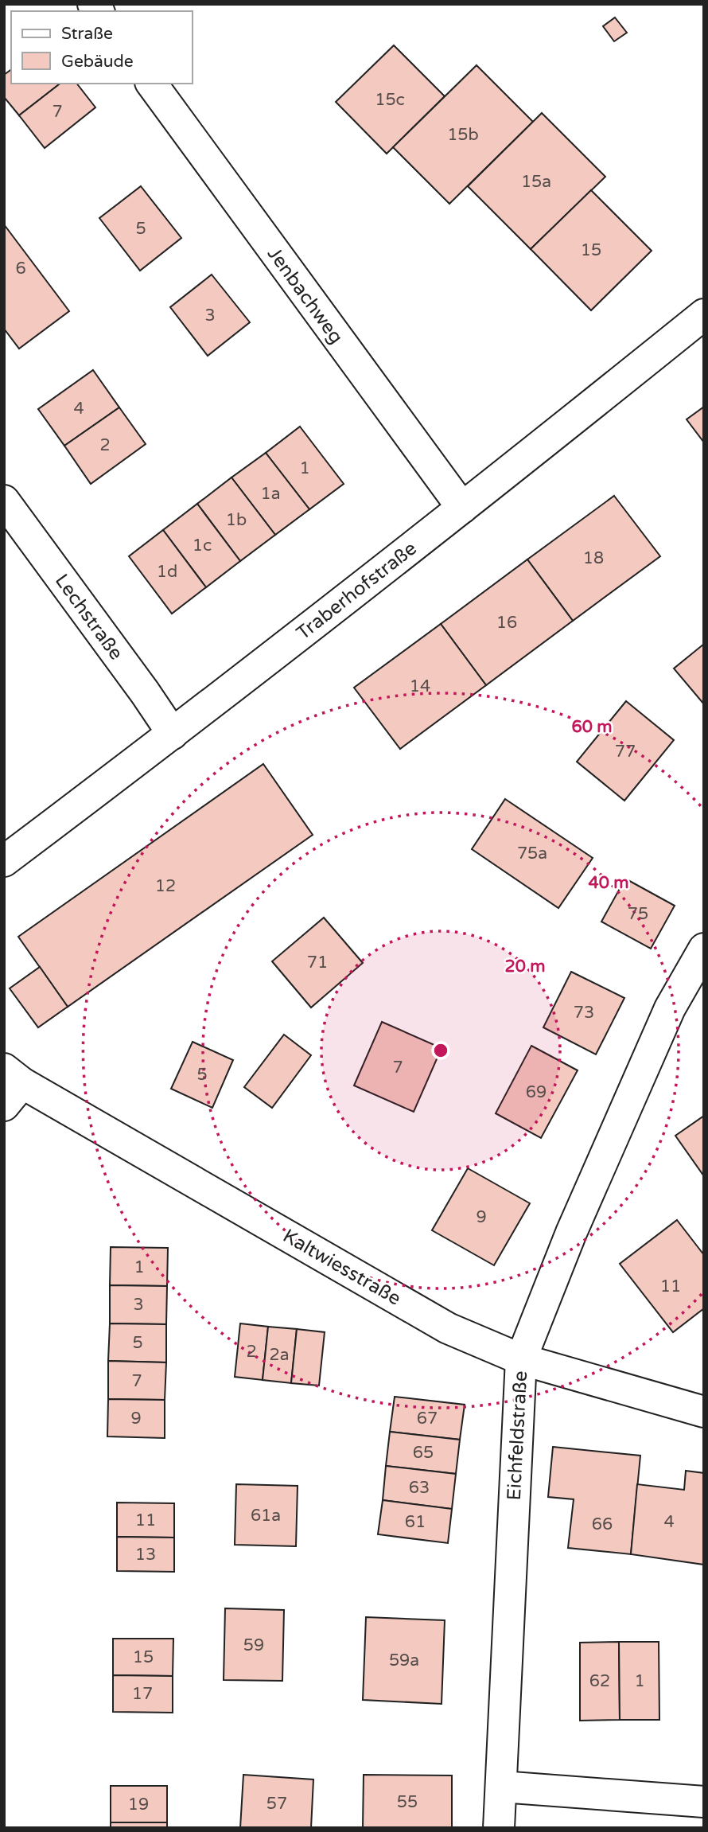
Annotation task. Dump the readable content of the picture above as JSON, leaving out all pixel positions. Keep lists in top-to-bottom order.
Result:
{
  "streets": {
    "street": [
      "Jenbachweg",
      "Traberhofstraße",
      "Lechstraße",
      "Kaltwiesstraße",
      "Eichfeldstraße"
    ]
  },
  "crossings": [
    ["Jenbachweg", "Traberhofstraße"],
    ["Traberhofstraße", "Lechstraße"],
    ["Kaltwiesstraße", "Eichfeldstraße"]
  ],
  "house_numbers": [
    "15c",
    "7",
    "15b",
    "15a",
    "5",
    "15",
    "6",
    "3",
    "4",
    "2",
    "1",
    "1a",
    "1b",
    "1c",
    "18",
    "1d",
    "16",
    "14",
    "77",
    "75a",
    "12",
    "75",
    "71",
    "73",
    "7",
    "5",
    "69",
    "9",
    "1",
    "11",
    "3",
    "5",
    "2",
    "2a",
    "7",
    "9",
    "67",
    "65",
    "63",
    "61a",
    "11",
    "61",
    "4",
    "66",
    "13",
    "59",
    "15",
    "59a",
    "62",
    "1",
    "17",
    "55",
    "57",
    "19"
  ],
  "legend": ["Straße", "Gebäude"],
  "rings": ["60 m", "40 m", "20 m"]
}
